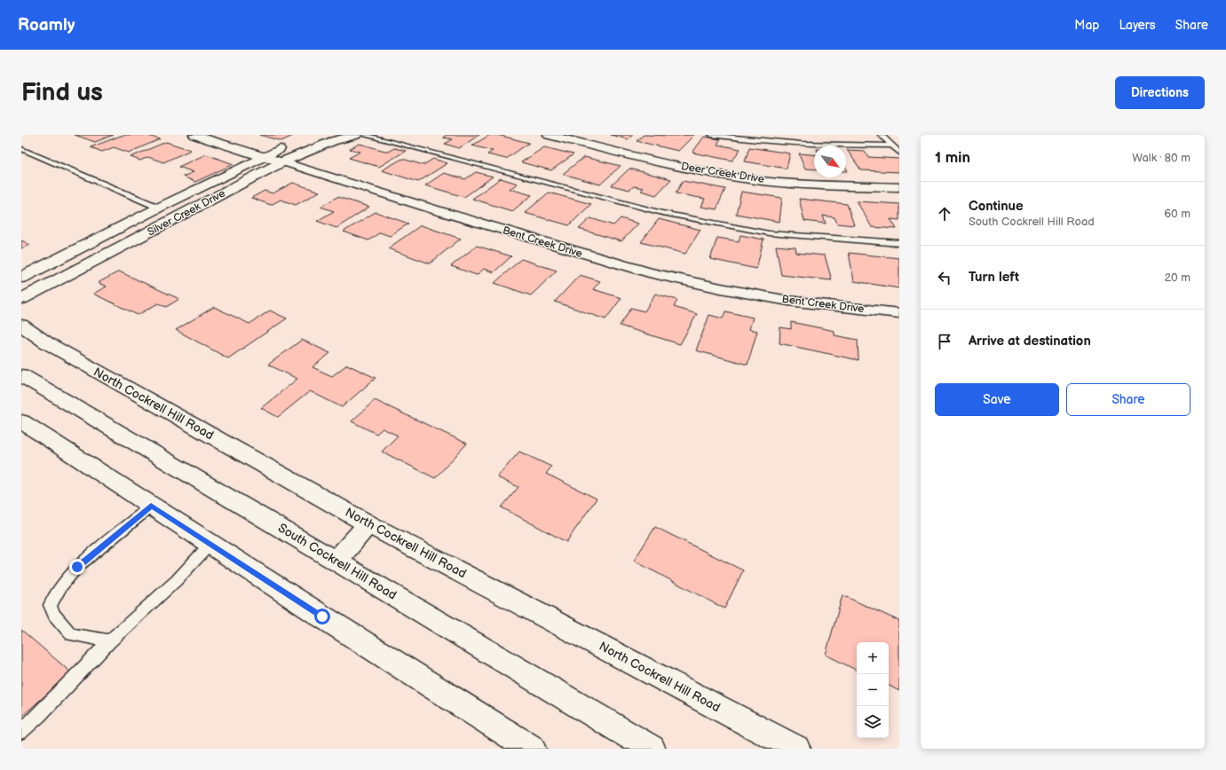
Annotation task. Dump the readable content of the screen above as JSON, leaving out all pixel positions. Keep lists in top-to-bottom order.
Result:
{
  "streets": {
    "street": [
      "Deer Creek Drive",
      "Silver Creek Drive",
      "Bent Creek Drive",
      "North Cockrell Hill Road",
      "South Cockrell Hill Road"
    ]
  },
  "crossings": [
    ["Silver Creek Drive", "Bent Creek Drive"]
  ],
  "north": "bottom right",
  "page": {
    "header": "Roamly",
    "nav": ["Map", "Layers", "Share"],
    "buttons": [
      "Directions",
      ["Save", "Share"]
    ],
    "title": "Find us",
    "heading": ["1 min", "Walk · 80 m"],
    "list": [
      ["Continue", "South Cockrell Hill Road", "60 m"],
      ["Turn left", "20 m"],
      "Arrive at destination"
    ],
    "map_buttons": ["+", "−"]
  }
}
